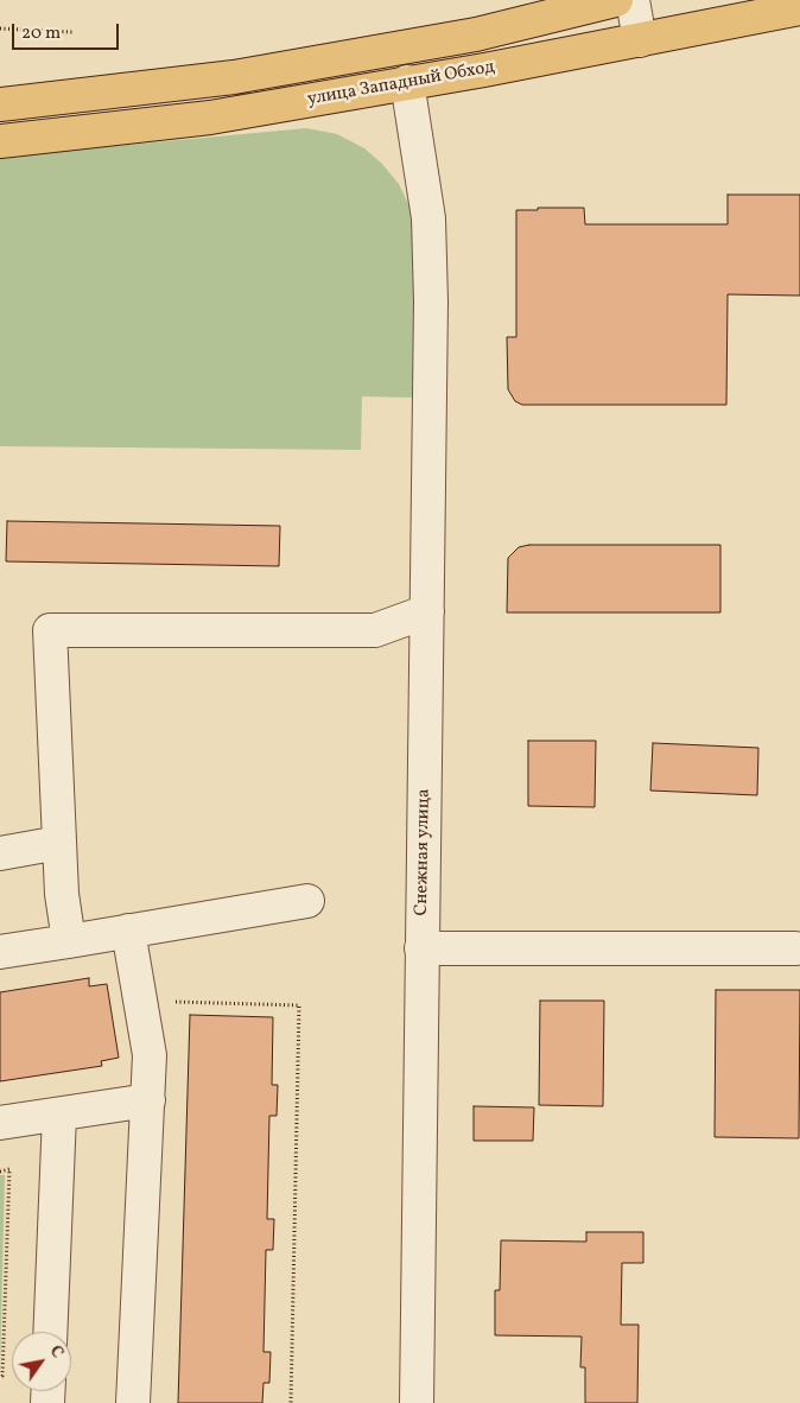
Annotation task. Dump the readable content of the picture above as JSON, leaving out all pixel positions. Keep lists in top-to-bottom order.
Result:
{
  "streets": {
    "highway": ["улица Западный Обход"],
    "street": ["Снежная улица"]
  },
  "crossings": [
    ["улица Западный Обход", "Снежная улица"]
  ],
  "scale_bar": "20 m",
  "north": "top right"
}
